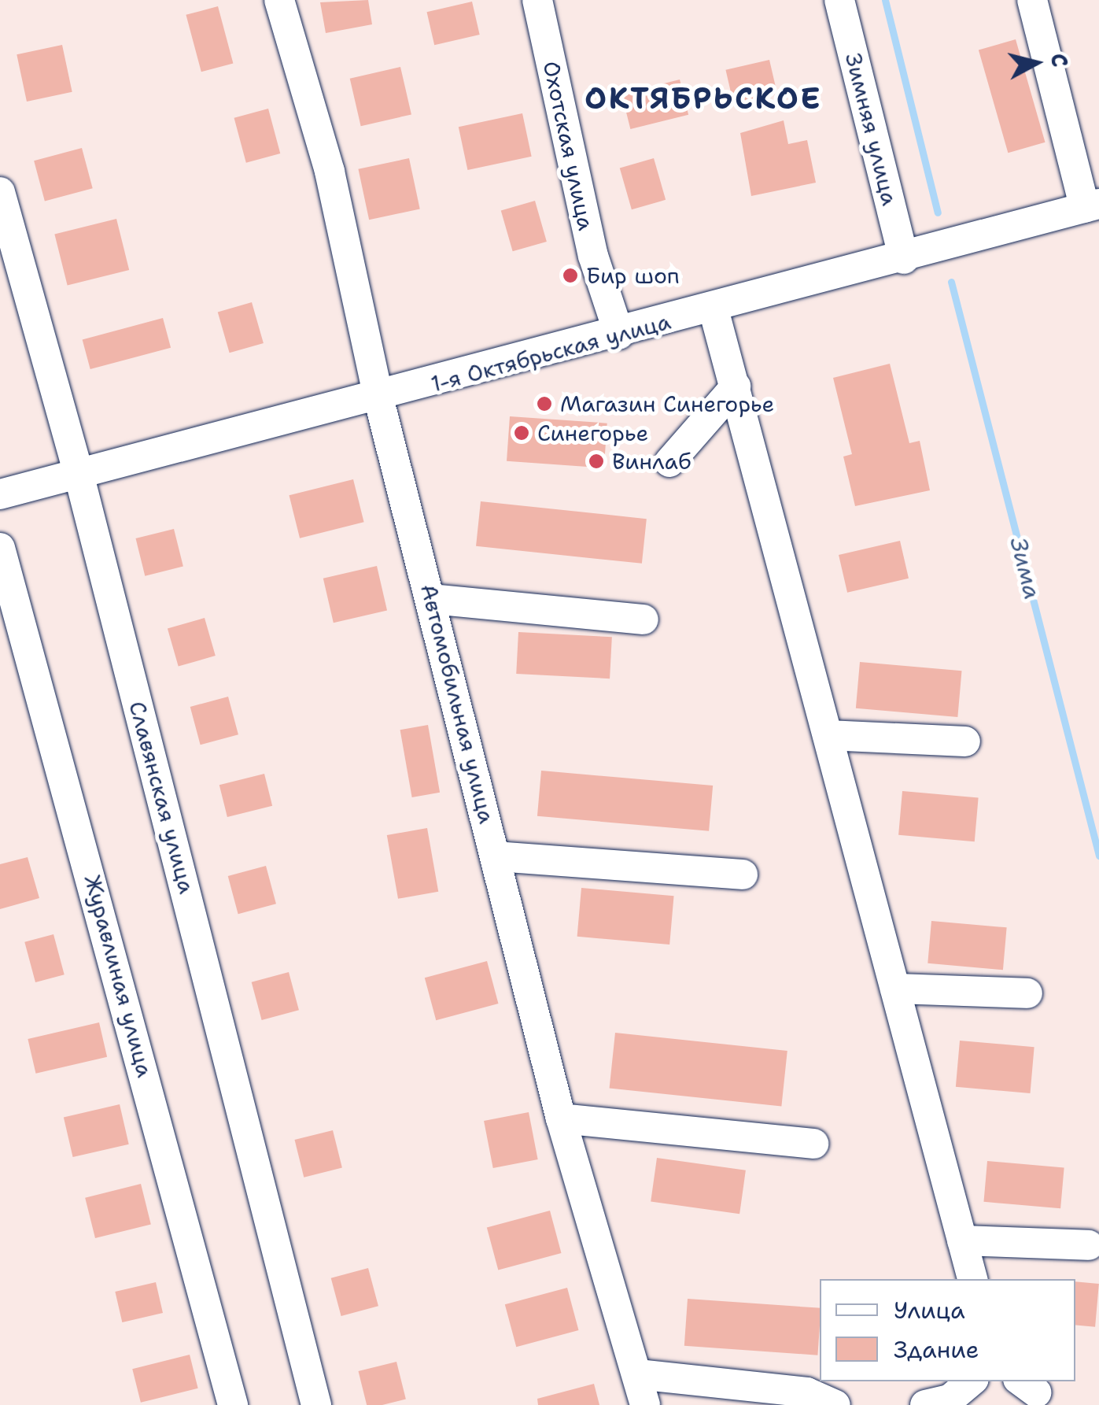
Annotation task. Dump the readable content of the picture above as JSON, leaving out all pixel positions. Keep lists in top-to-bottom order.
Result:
{
  "streets": {
    "street": [
      "Зимняя улица",
      "Охотская улица",
      "1-я Октябрьская улица",
      "Автомобильная улица",
      "Славянская улица",
      "Журавлиная улица"
    ]
  },
  "crossings": [
    ["Зимняя улица", "1-я Октябрьская улица"],
    ["Охотская улица", "1-я Октябрьская улица"],
    ["1-я Октябрьская улица", "Автомобильная улица"],
    ["1-я Октябрьская улица", "Славянская улица"]
  ],
  "districts": ["ОКТЯБРЬСКОЕ"],
  "water": ["Зима"],
  "places": [
    "Бир шоп",
    "Магазин Синегорье",
    "Синегорье",
    "Винлаб"
  ],
  "legend": ["Улица", "Здание"],
  "north": "right"
}
